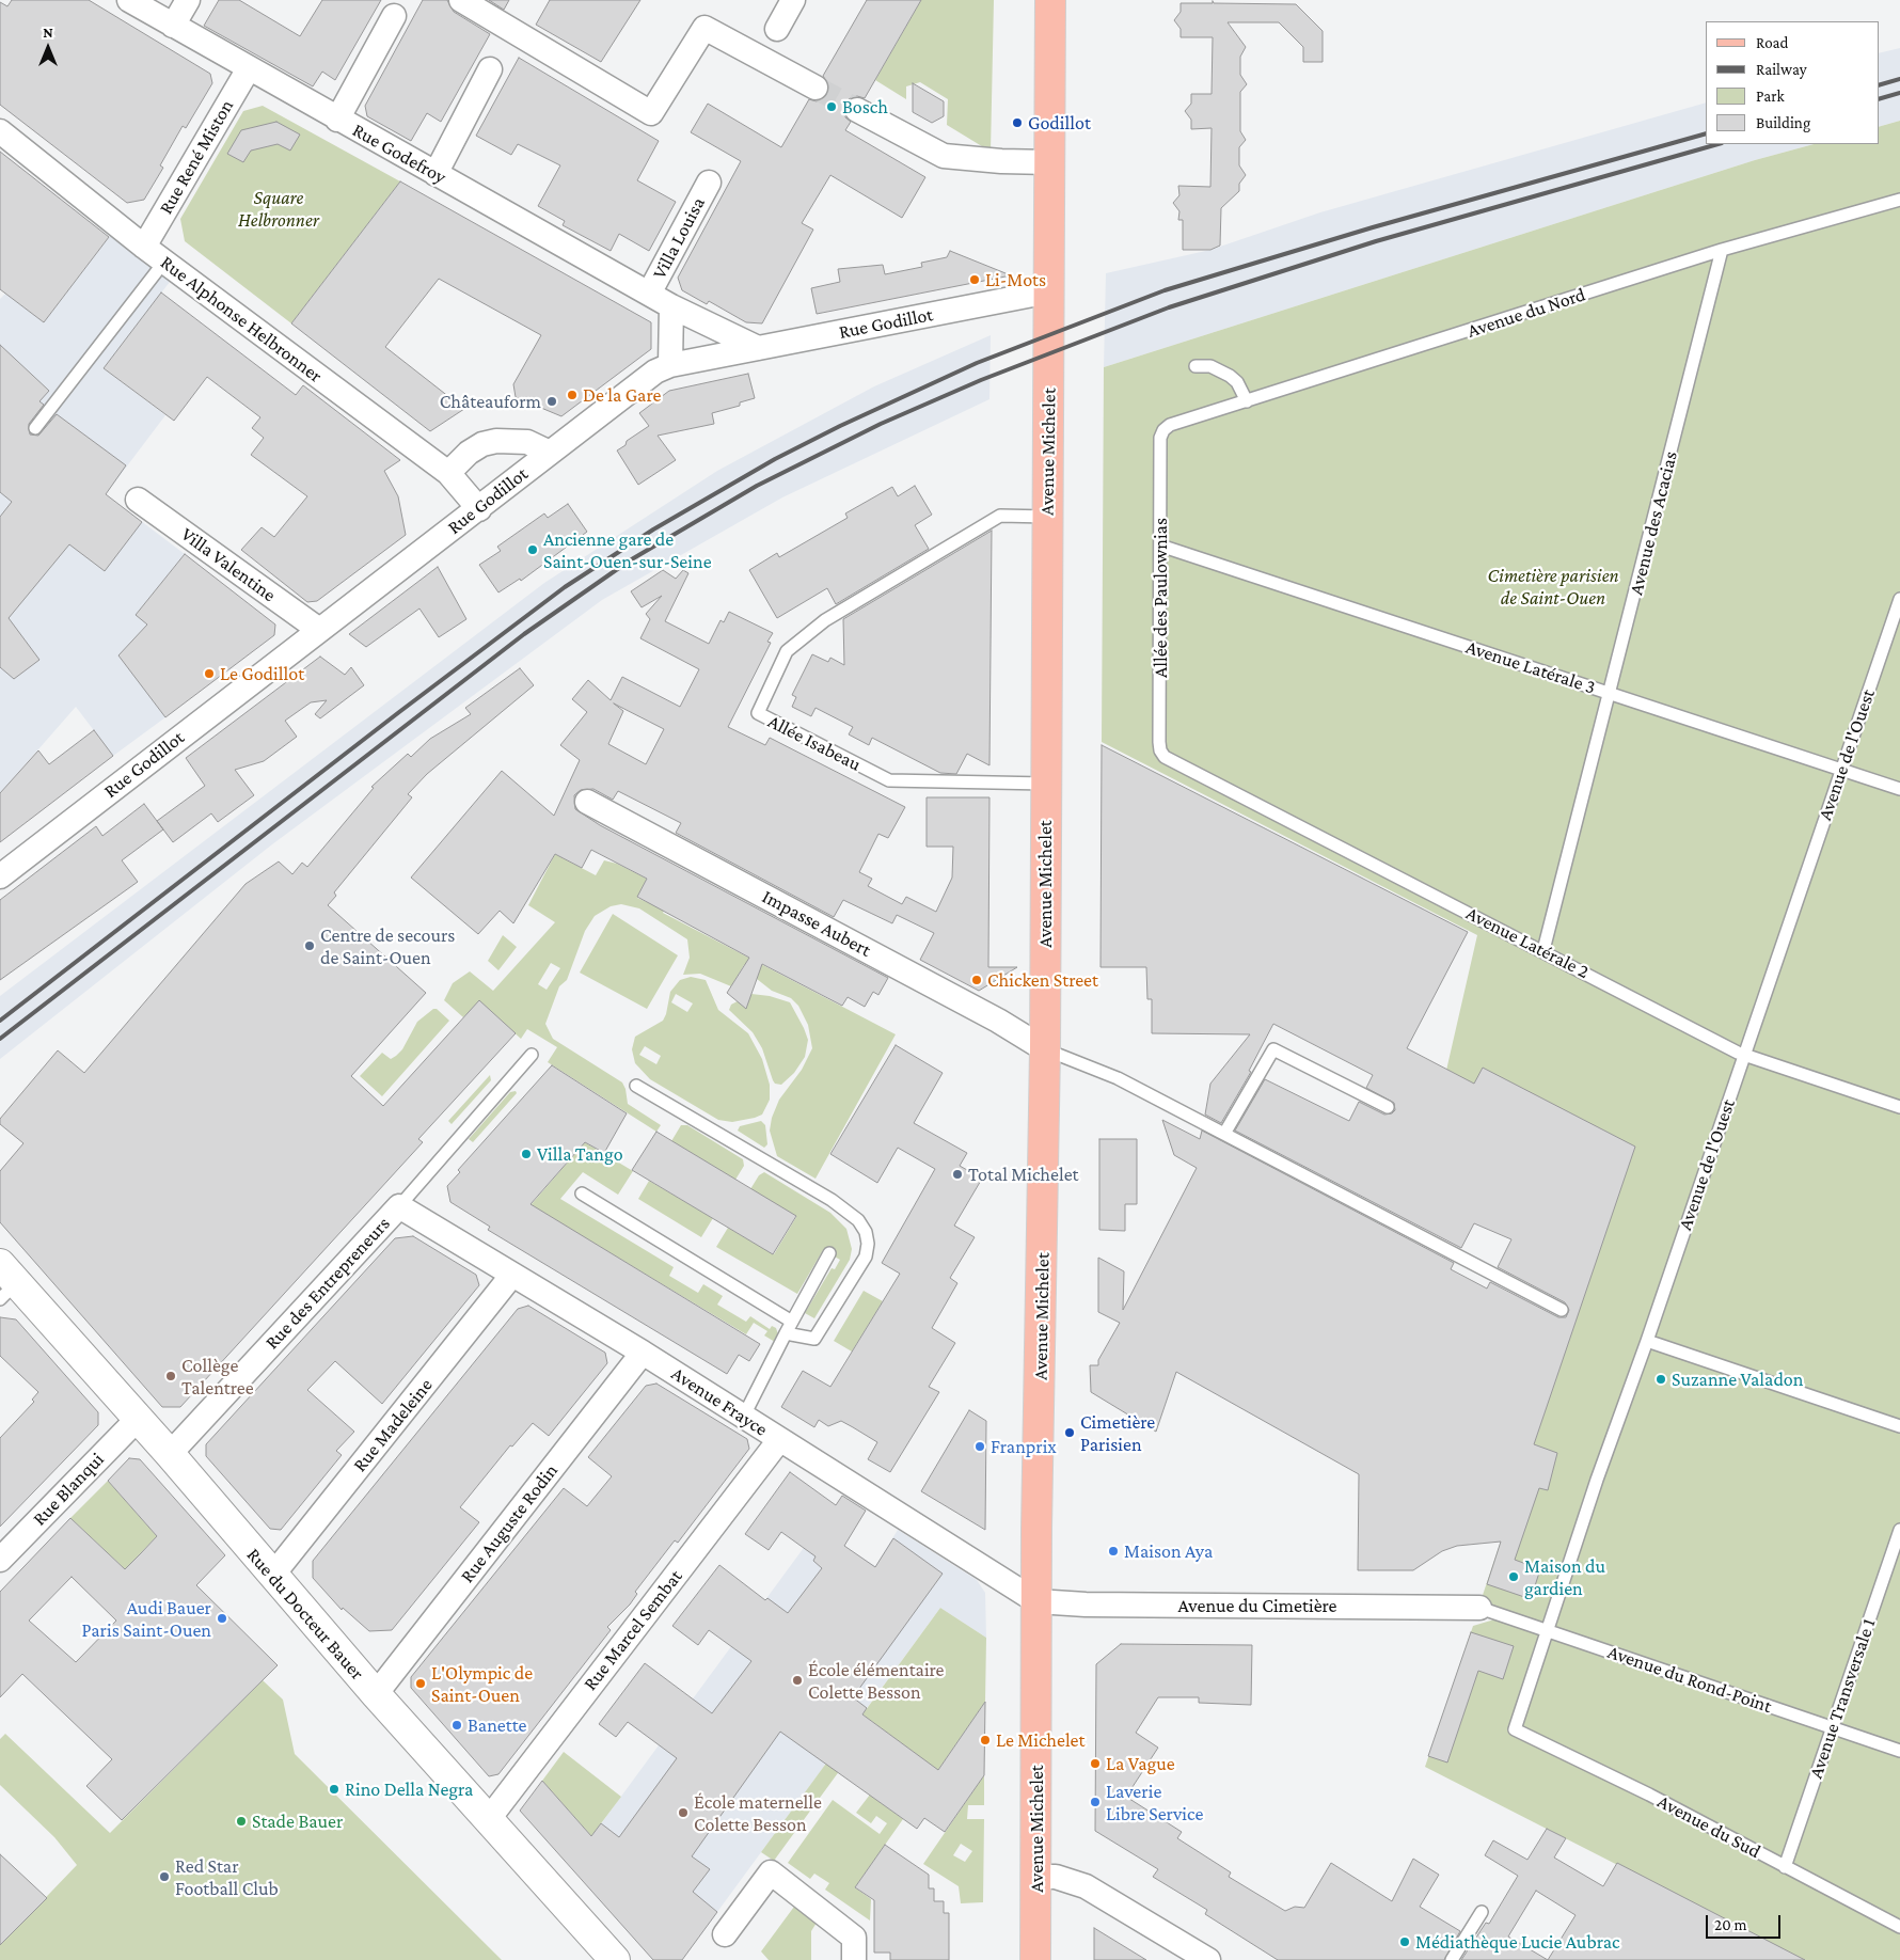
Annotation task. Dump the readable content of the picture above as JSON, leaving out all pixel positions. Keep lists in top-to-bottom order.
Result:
{
  "streets": {
    "main road": ["Avenue Michelet", "Rue du Docteur Bauer"],
    "street": [
      "Rue Godefroy",
      "Rue René Miston",
      "Villa Louisa",
      "Rue Alphonse Helbronner",
      "Rue Godillot",
      "Villa Valentine",
      "Impasse Aubert",
      "Rue des Entrepreneurs",
      "Avenue Frayce",
      "Rue Madeleine",
      "Rue Blanqui",
      "Rue Auguste Rodin",
      "Avenue du Cimetière",
      "Rue Marcel Sembat"
    ],
    "lane": [
      "Avenue du Nord",
      "Avenue des Acacias",
      "Allée des Paulownias",
      "Avenue Latérale 3",
      "Allée Isabeau",
      "Avenue de l'Ouest",
      "Avenue Latérale 2",
      "Avenue du Rond-Point",
      "Avenue Transversale 1",
      "Avenue du Sud"
    ]
  },
  "crossings": [
    ["Rue Godefroy", "Rue René Miston"],
    ["Rue Godefroy", "Villa Louisa"],
    ["Rue Godefroy", "Rue Godillot"],
    ["Rue René Miston", "Rue Alphonse Helbronner"],
    ["Avenue du Nord", "Avenue des Acacias"],
    ["Avenue du Nord", "Allée des Paulownias"],
    ["Rue Alphonse Helbronner", "Rue Godillot"],
    ["Rue Godillot", "Avenue Michelet"],
    ["Rue Godillot", "Villa Valentine"],
    ["Avenue Michelet", "Allée Isabeau"],
    ["Avenue Michelet", "Impasse Aubert"],
    ["Avenue Michelet", "Avenue Frayce"],
    ["Avenue Michelet", "Avenue du Cimetière"],
    ["Avenue des Acacias", "Avenue Latérale 3"],
    ["Avenue des Acacias", "Avenue Latérale 2"],
    ["Allée des Paulownias", "Avenue Latérale 3"],
    ["Allée des Paulownias", "Avenue Latérale 2"],
    ["Avenue Latérale 3", "Avenue de l'Ouest"],
    ["Avenue de l'Ouest", "Avenue Latérale 2"],
    ["Avenue de l'Ouest", "Avenue du Rond-Point"],
    ["Avenue de l'Ouest", "Avenue du Sud"],
    ["Rue des Entrepreneurs", "Avenue Frayce"],
    ["Rue des Entrepreneurs", "Rue du Docteur Bauer"],
    ["Avenue Frayce", "Rue Madeleine"],
    ["Avenue Frayce", "Rue Auguste Rodin"],
    ["Avenue Frayce", "Avenue du Cimetière"],
    ["Avenue Frayce", "Rue Marcel Sembat"],
    ["Rue Madeleine", "Rue du Docteur Bauer"],
    ["Rue Blanqui", "Rue du Docteur Bauer"],
    ["Rue Auguste Rodin", "Rue du Docteur Bauer"],
    ["Avenue du Cimetière", "Avenue du Rond-Point"],
    ["Rue du Docteur Bauer", "Rue Marcel Sembat"],
    ["Avenue du Rond-Point", "Avenue Transversale 1"],
    ["Avenue Transversale 1", "Avenue du Sud"]
  ],
  "parks": ["Square Helbronner", "Cimetière parisien de Saint-Ouen"],
  "places": [
    "Bosch",
    "Godillot",
    "Li-Mots",
    "De la Gare",
    "Châteauform",
    "Ancienne gare de Saint-Ouen-sur-Seine",
    "Le Godillot",
    "Centre de secours de Saint-Ouen",
    "Chicken Street",
    "Villa Tango",
    "Total Michelet",
    "Collège Talentree",
    "Suzanne Valadon",
    "Cimetière Parisien",
    "Franprix",
    "Maison Aya",
    "Maison du gardien",
    "Audi Bauer Paris Saint-Ouen",
    "École élémentaire Colette Besson",
    "L'Olympic de Saint-Ouen",
    "Banette",
    "Le Michelet",
    "La Vague",
    "Rino Della Negra",
    "Laverie Libre Service",
    "École maternelle Colette Besson",
    "Stade Bauer",
    "Red Star Football Club",
    "Médiathèque Lucie Aubrac"
  ],
  "legend": [
    "Road",
    "Railway",
    "Park",
    "Building"
  ],
  "scale_bar": "20 m",
  "north": "top"
}
